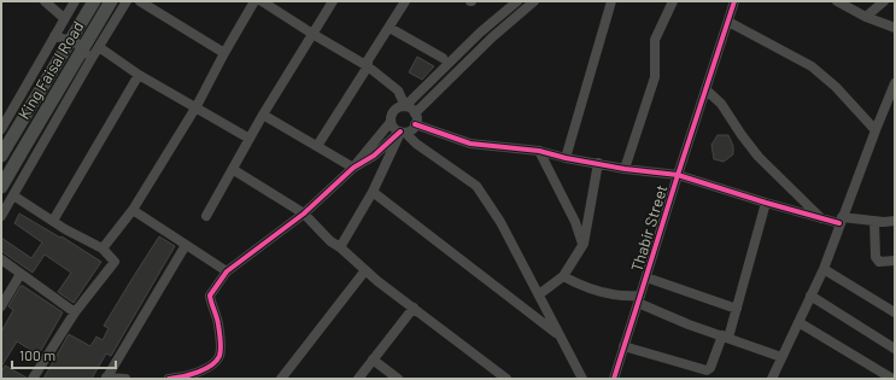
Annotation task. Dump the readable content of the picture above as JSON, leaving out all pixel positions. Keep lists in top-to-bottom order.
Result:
{
  "streets": {
    "highway": ["King Faisal Road"],
    "street": ["Thabir Street"]
  },
  "scale_bar": "100 m"
}
